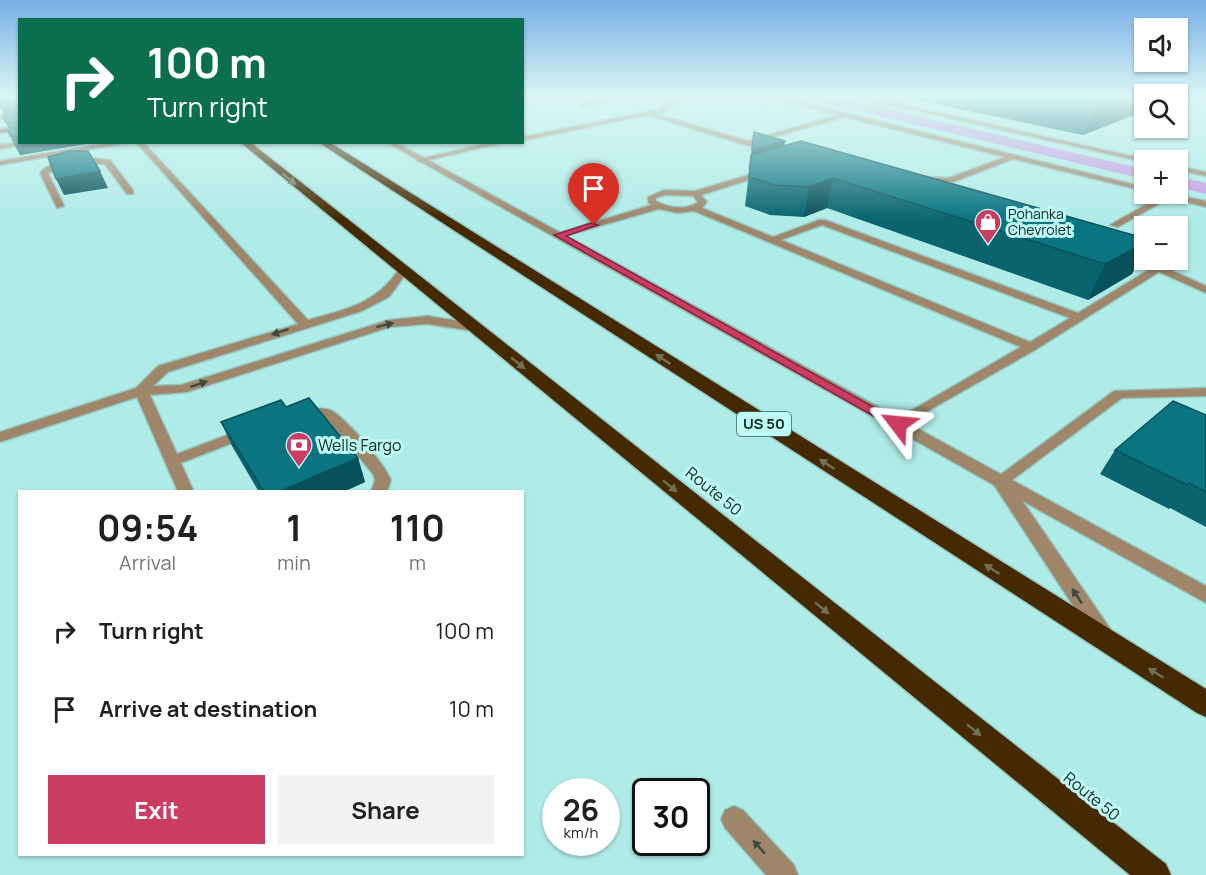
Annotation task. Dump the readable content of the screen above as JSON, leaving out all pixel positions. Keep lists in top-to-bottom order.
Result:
{
  "streets": {
    "highway": ["US 50", "Route 50"]
  },
  "places": {
    "shop": ["Pohanka Chevrolet"],
    "bank": ["Wells Fargo"]
  },
  "page": {
    "map_buttons": ["+", "−"],
    "turn": ["100 m", "Turn right"],
    "eta": [
      "09:54",
      "Arrival",
      "1",
      "min",
      "110",
      "m"
    ],
    "list": [
      {
        "name": "Turn right",
        "value": "100 m"
      },
      {
        "name": "Arrive at destination",
        "value": "10 m"
      }
    ],
    "buttons": ["Exit", "Share"],
    "speed": "26 km/h",
    "limit": "30"
  }
}
